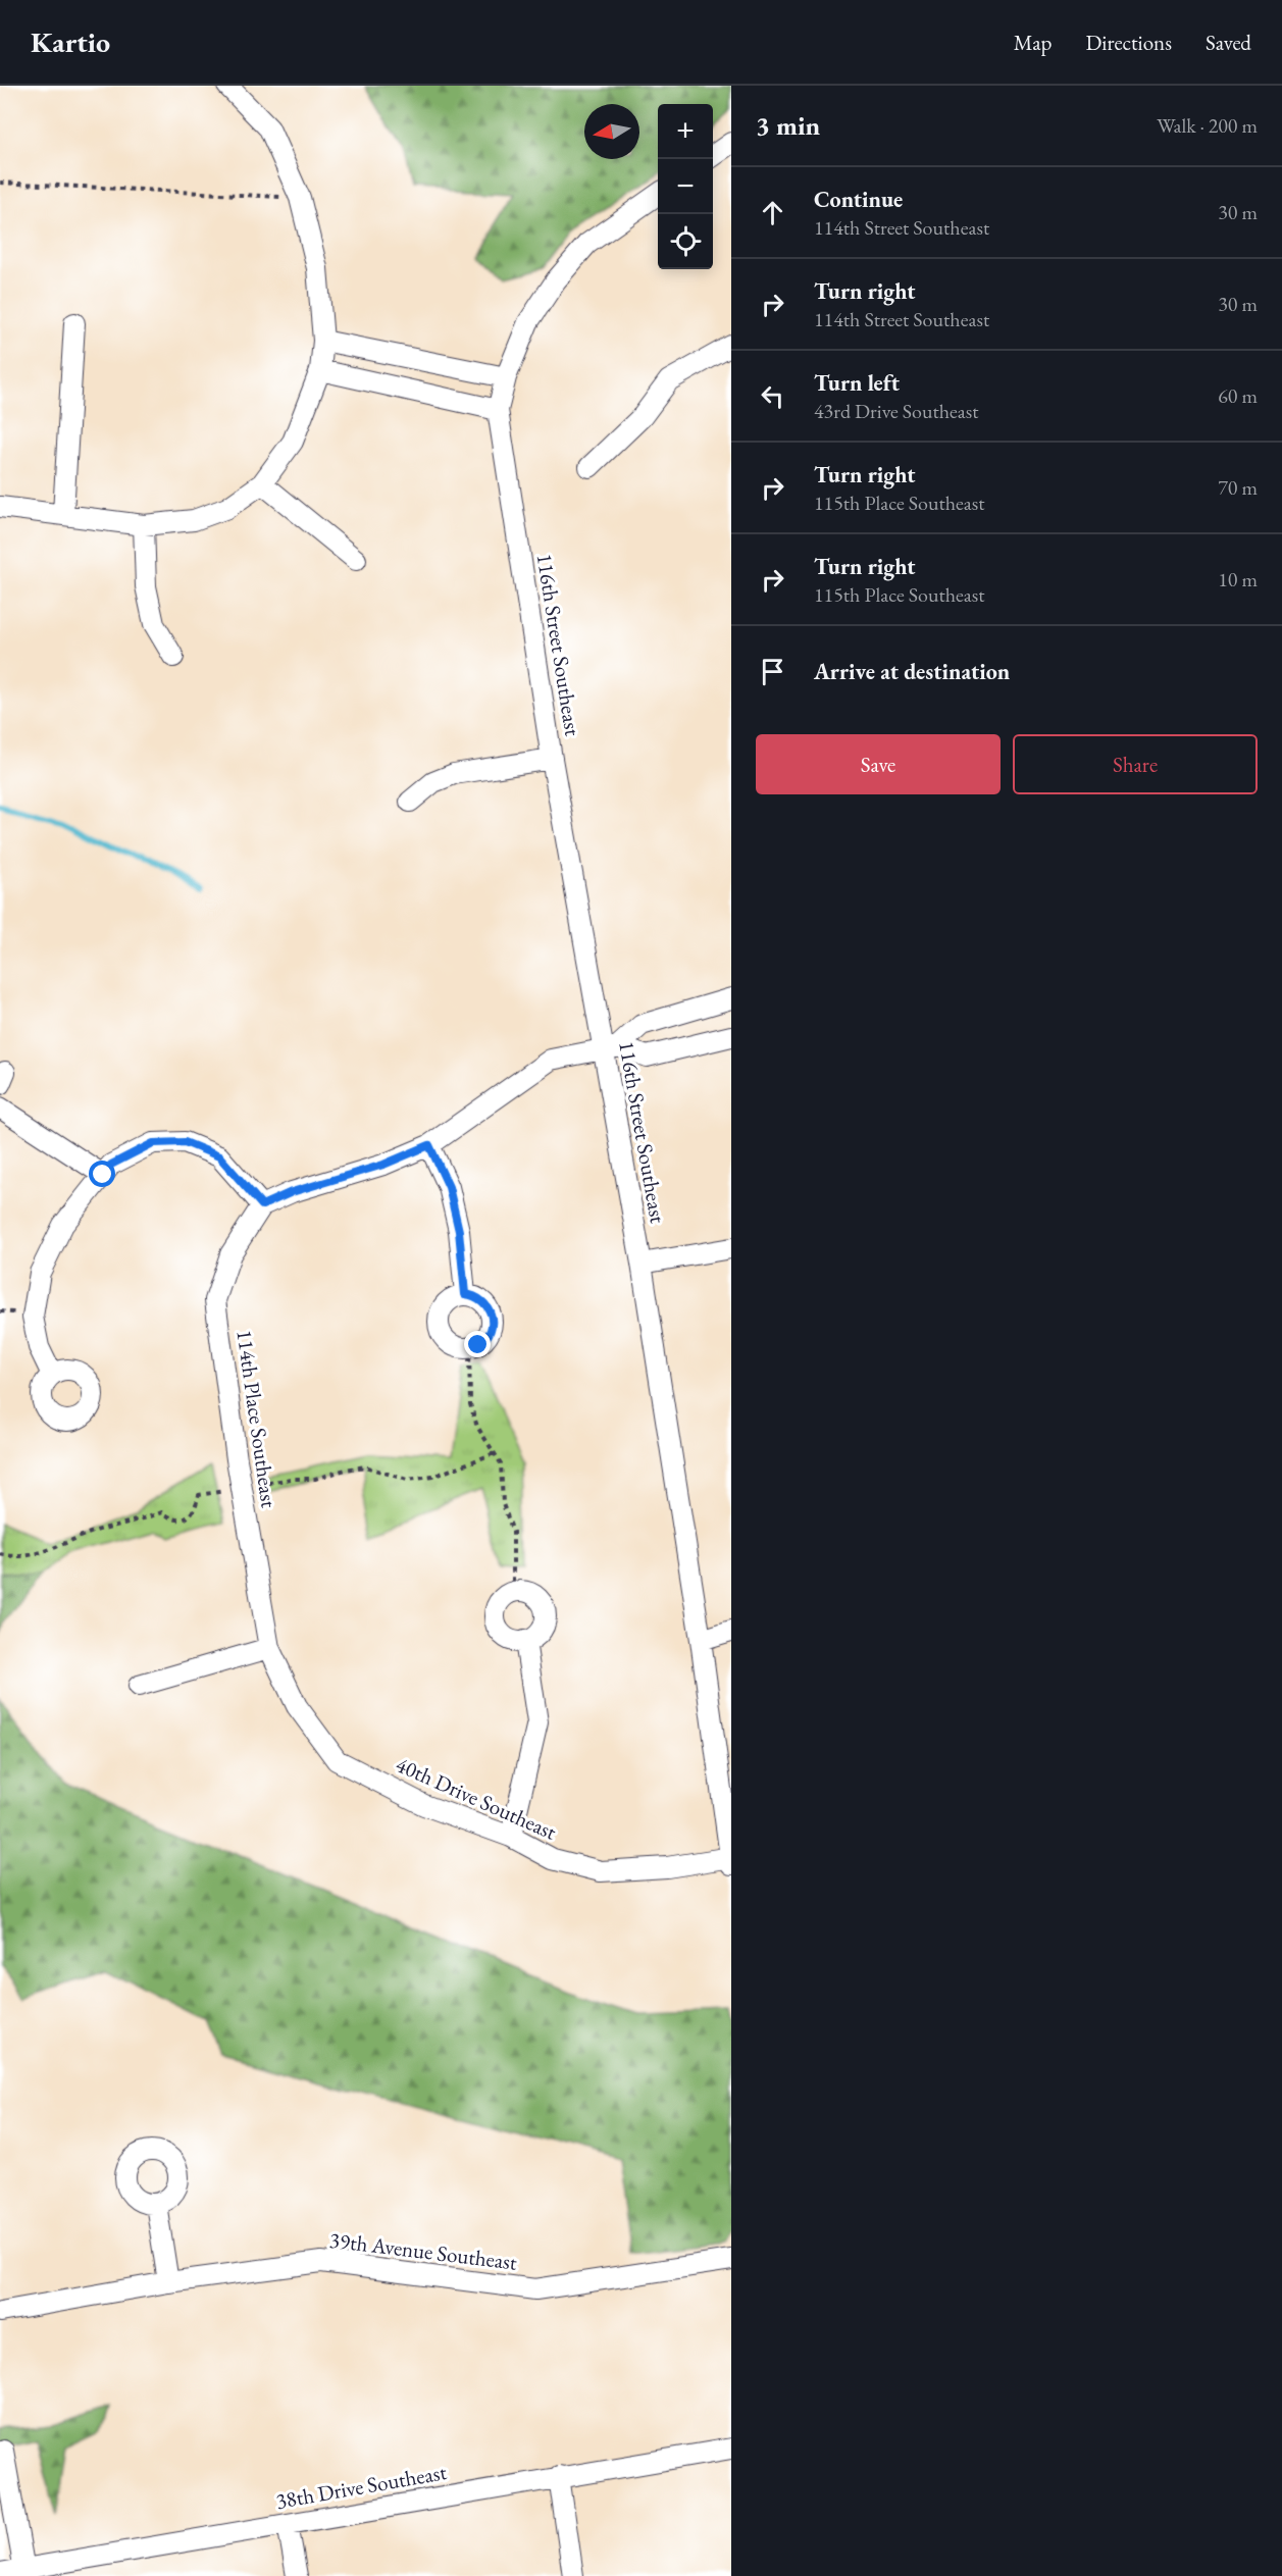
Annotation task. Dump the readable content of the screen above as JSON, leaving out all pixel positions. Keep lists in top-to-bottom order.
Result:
{
  "streets": {
    "street": [
      "116th Street Southeast",
      "114th Place Southeast",
      "40th Drive Southeast",
      "39th Avenue Southeast",
      "38th Drive Southeast"
    ]
  },
  "crossings": [
    ["116th Street Southeast", "40th Drive Southeast"],
    ["114th Place Southeast", "40th Drive Southeast"]
  ],
  "north": "left",
  "page": {
    "header": "Kartio",
    "nav": ["Map", "Directions", "Saved"],
    "heading": ["3 min", "Walk · 200 m"],
    "map_buttons": ["+", "−"],
    "list": [
      ["Continue", "114th Street Southeast", "30 m"],
      ["Turn right", "114th Street Southeast", "30 m"],
      ["Turn left", "43rd Drive Southeast", "60 m"],
      ["Turn right", "115th Place Southeast", "70 m"],
      ["Turn right", "115th Place Southeast", "10 m"],
      "Arrive at destination"
    ],
    "buttons": ["Save", "Share"]
  }
}
